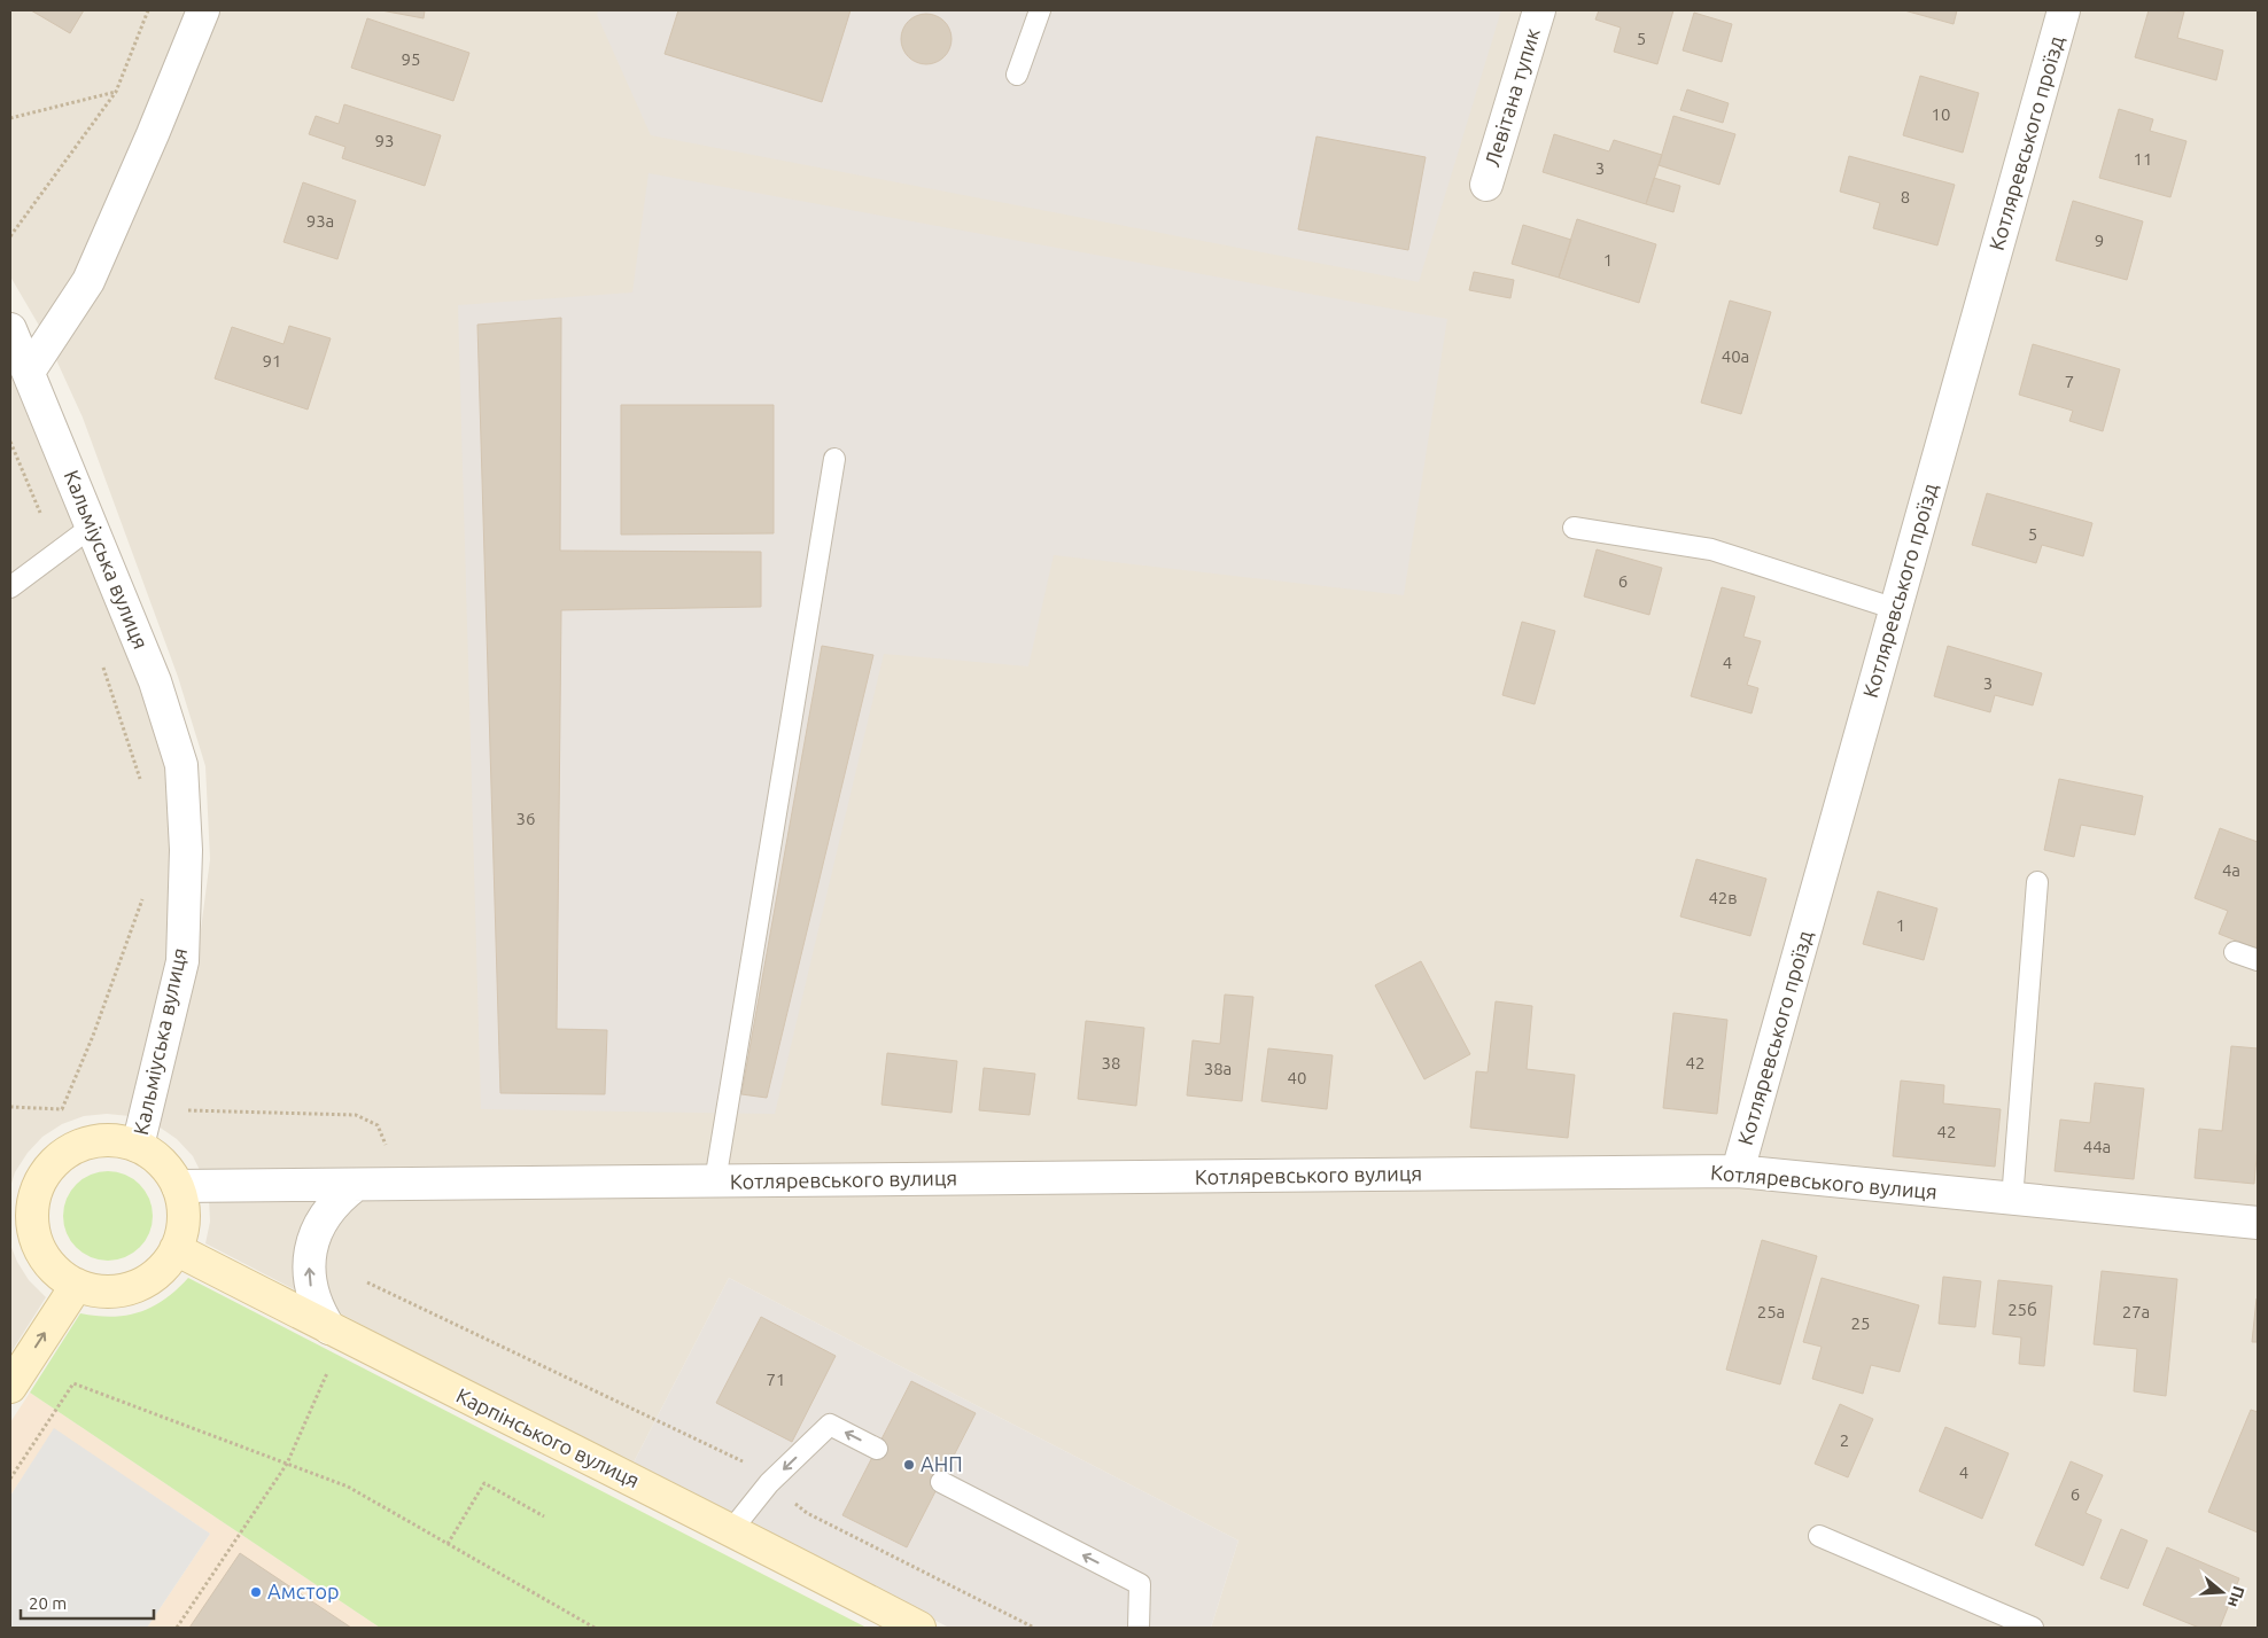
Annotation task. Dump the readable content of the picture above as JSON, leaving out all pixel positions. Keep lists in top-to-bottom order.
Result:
{
  "streets": {
    "street": [
      "Левітана тупик",
      "Котляревського проїзд",
      "Кальміуська вулиця",
      "Котляревського вулиця",
      "Карпінського вулиця"
    ]
  },
  "crossings": [
    ["Котляревського проїзд", "Котляревського вулиця"],
    ["Кальміуська вулиця", "Котляревського вулиця"],
    ["Кальміуська вулиця", "Карпінського вулиця"],
    ["Котляревського вулиця", "Карпінського вулиця"]
  ],
  "places": ["АНП", "Амстор"],
  "house_numbers": [
    "5",
    "95",
    "10",
    "93",
    "11",
    "3",
    "8",
    "93а",
    "9",
    "1",
    "40а",
    "91",
    "7",
    "5",
    "6",
    "4",
    "3",
    "36",
    "4а",
    "42в",
    "1",
    "38",
    "42",
    "38а",
    "40",
    "42",
    "44а",
    "25б",
    "25а",
    "27а",
    "25",
    "71",
    "2",
    "4",
    "6"
  ],
  "scale_bar": "20 m",
  "north": "right"
}
